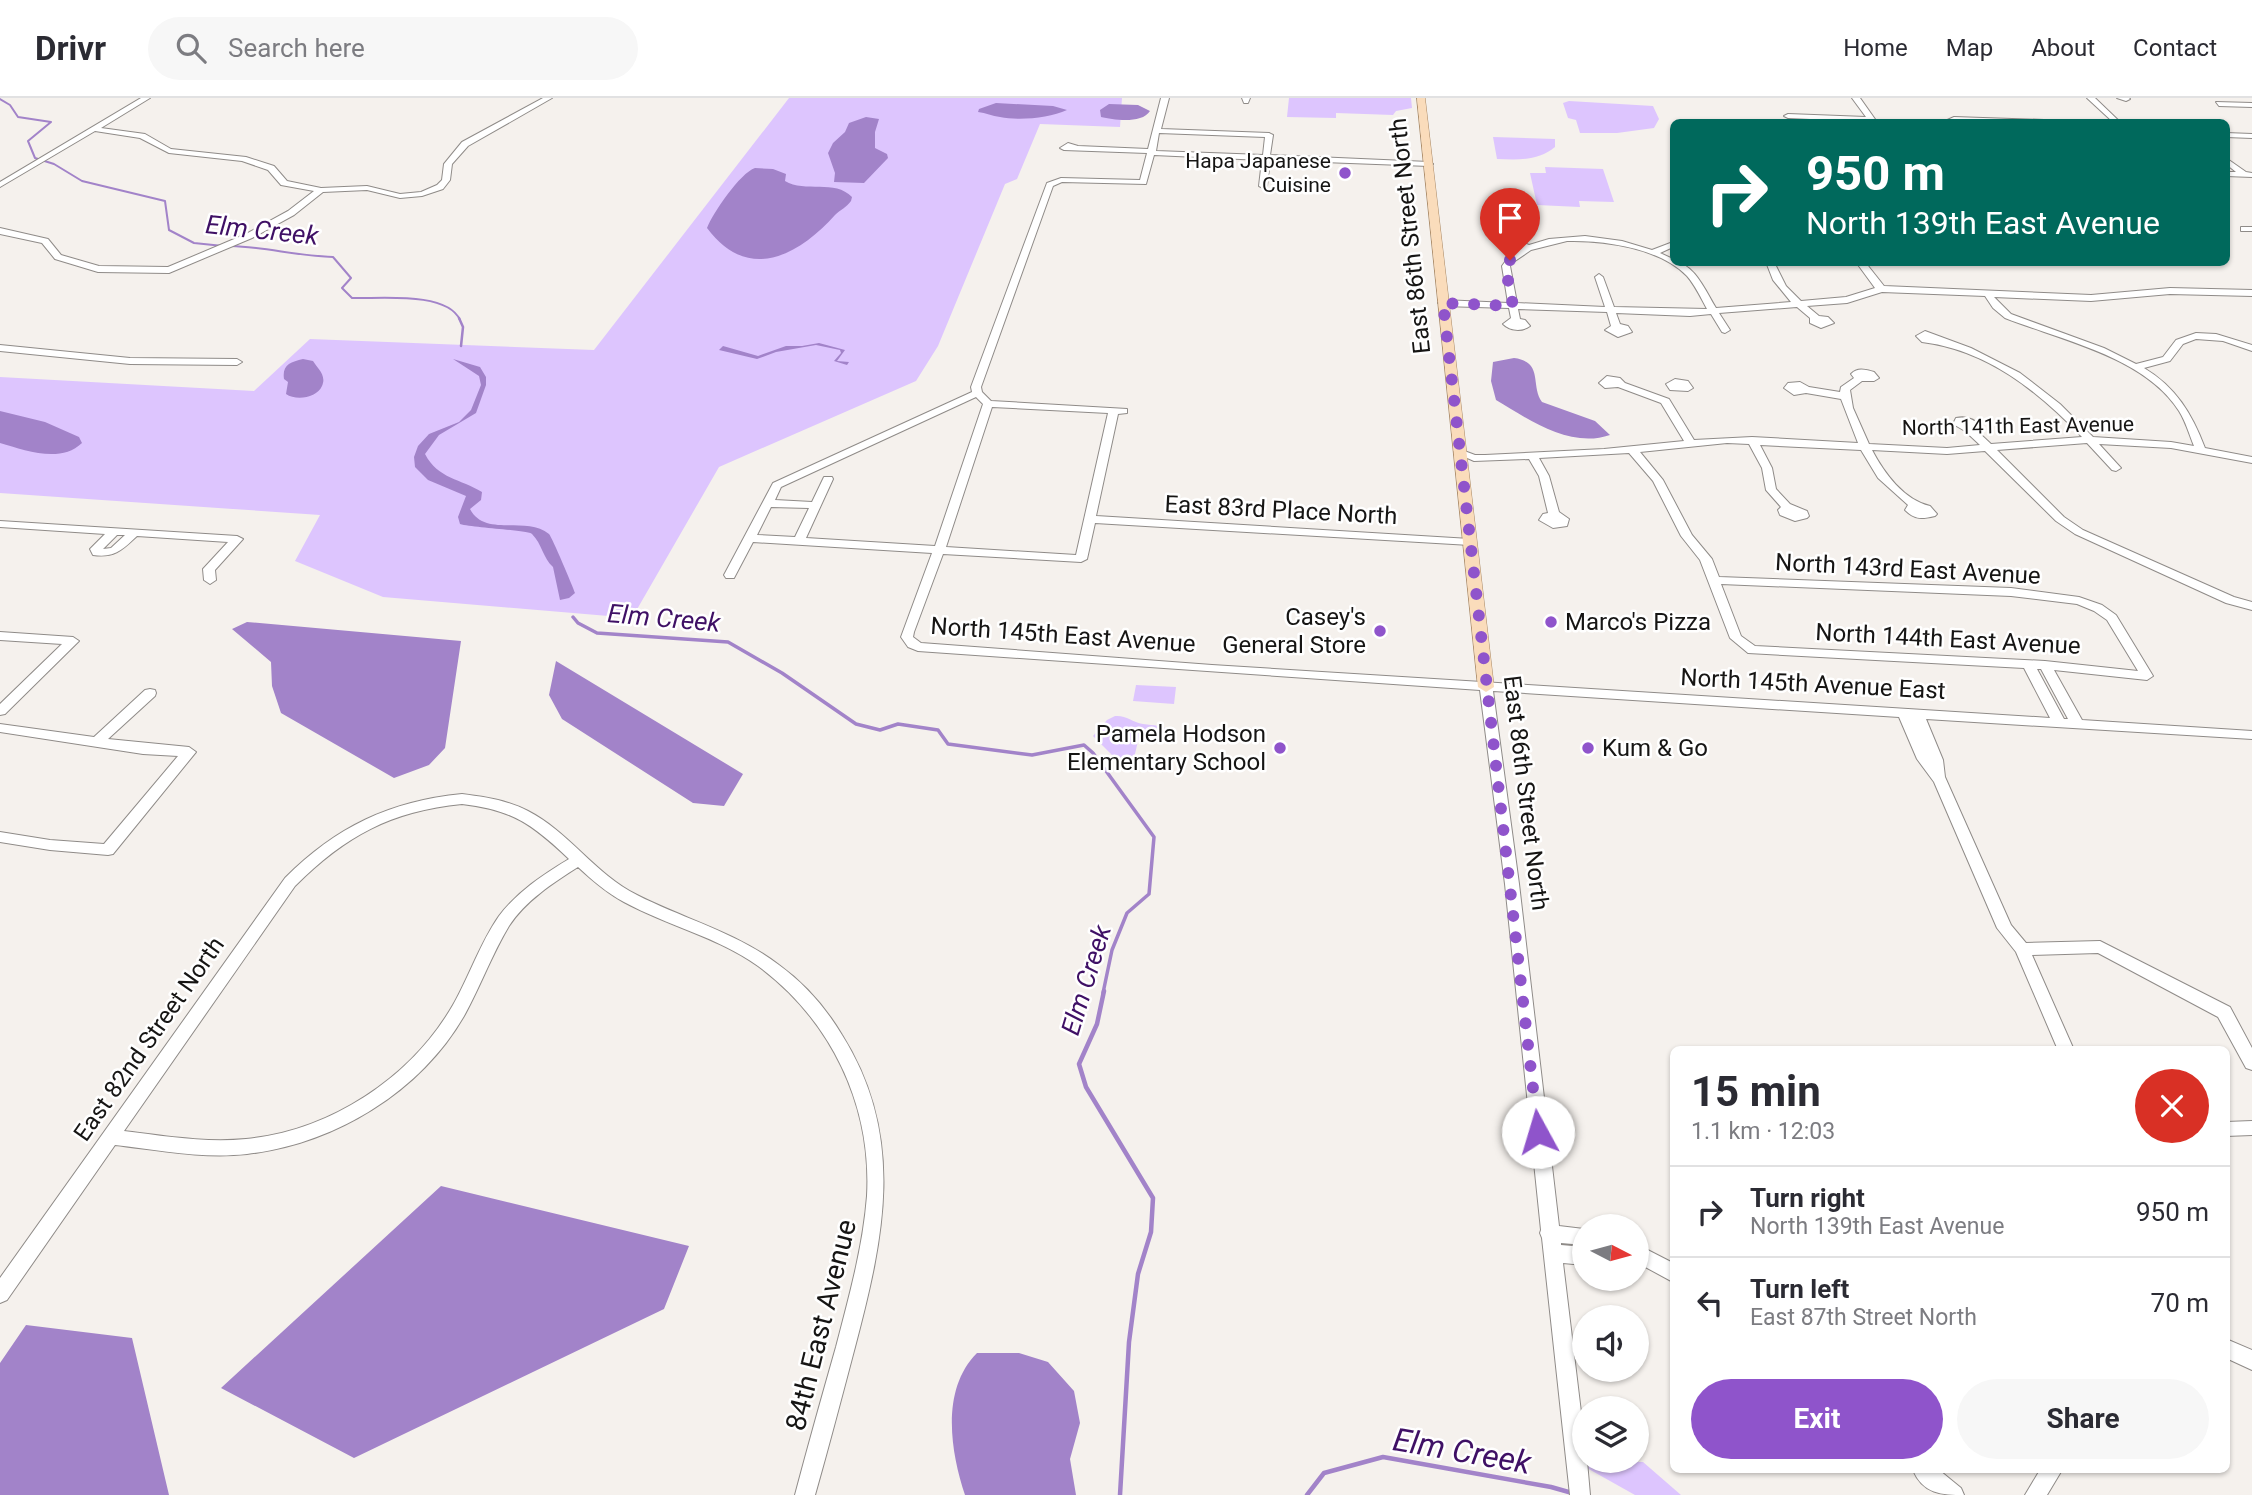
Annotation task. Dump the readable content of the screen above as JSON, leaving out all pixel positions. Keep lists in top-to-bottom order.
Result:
{
  "streets": {
    "main road": ["East 86th Street North"],
    "street": [
      "North 141th East Avenue",
      "East 83rd Place North",
      "North 143rd East Avenue",
      "North 145th East Avenue",
      "North 144th East Avenue",
      "North 145th Avenue East",
      "East 82nd Street North",
      "84th East Avenue"
    ]
  },
  "crossings": [
    ["East 86th Street North", "North 141th East Avenue"],
    ["East 86th Street North", "East 83rd Place North"],
    ["East 86th Street North", "North 145th Avenue East"],
    ["North 143rd East Avenue", "North 144th East Avenue"],
    ["North 145th East Avenue", "North 145th Avenue East"],
    ["East 82nd Street North", "84th East Avenue"]
  ],
  "water": ["Elm Creek"],
  "places": [
    "Hapa Japanese Cuisine",
    "Marco's Pizza",
    "Casey's General Store",
    "Pamela Hodson Elementary School",
    "Kum & Go"
  ],
  "north": "right",
  "page": {
    "header": "Drivr",
    "search": "Search here",
    "nav": [
      "Home",
      "Map",
      "About",
      "Contact"
    ],
    "turn": ["950 m", "North 139th East Avenue"],
    "heading": ["15 min", "1.1 km · 12:03"],
    "list": [
      {
        "name": "Turn right",
        "note": "North 139th East Avenue",
        "value": "950 m"
      },
      {
        "name": "Turn left",
        "note": "East 87th Street North",
        "value": "70 m"
      }
    ],
    "buttons": ["Exit", "Share"]
  }
}
